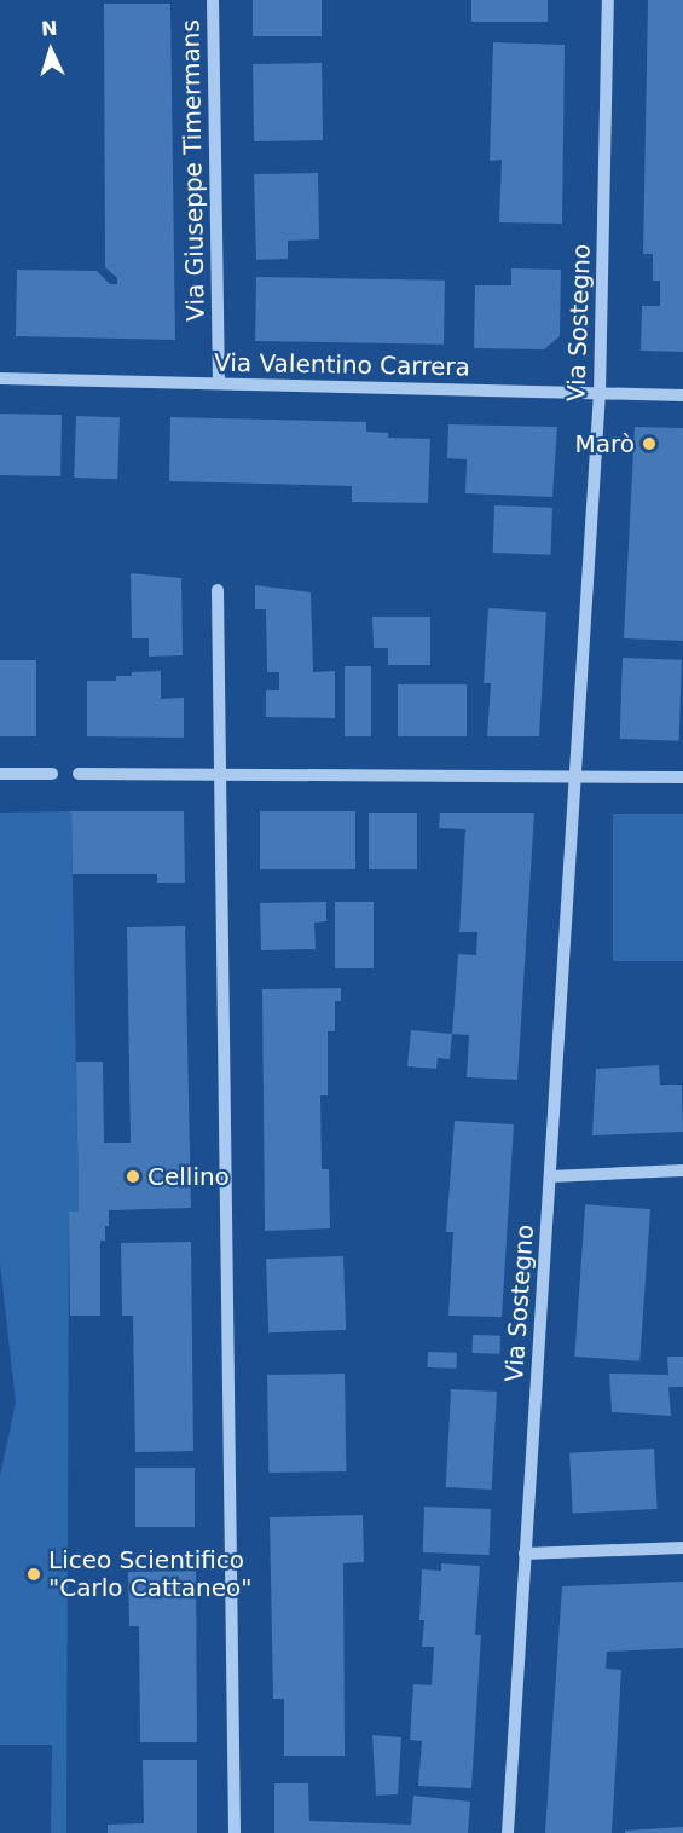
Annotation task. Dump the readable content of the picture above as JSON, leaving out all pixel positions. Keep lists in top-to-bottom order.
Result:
{
  "streets": {
    "street": ["Via Giuseppe Timermans", "Via Sostegno", "Via Valentino Carrera"]
  },
  "crossings": [
    ["Via Giuseppe Timermans", "Via Valentino Carrera"],
    ["Via Sostegno", "Via Valentino Carrera"]
  ],
  "places": ["Marò", "Cellino", "Liceo Scientifico \"Carlo Cattaneo\""],
  "north": "top"
}
